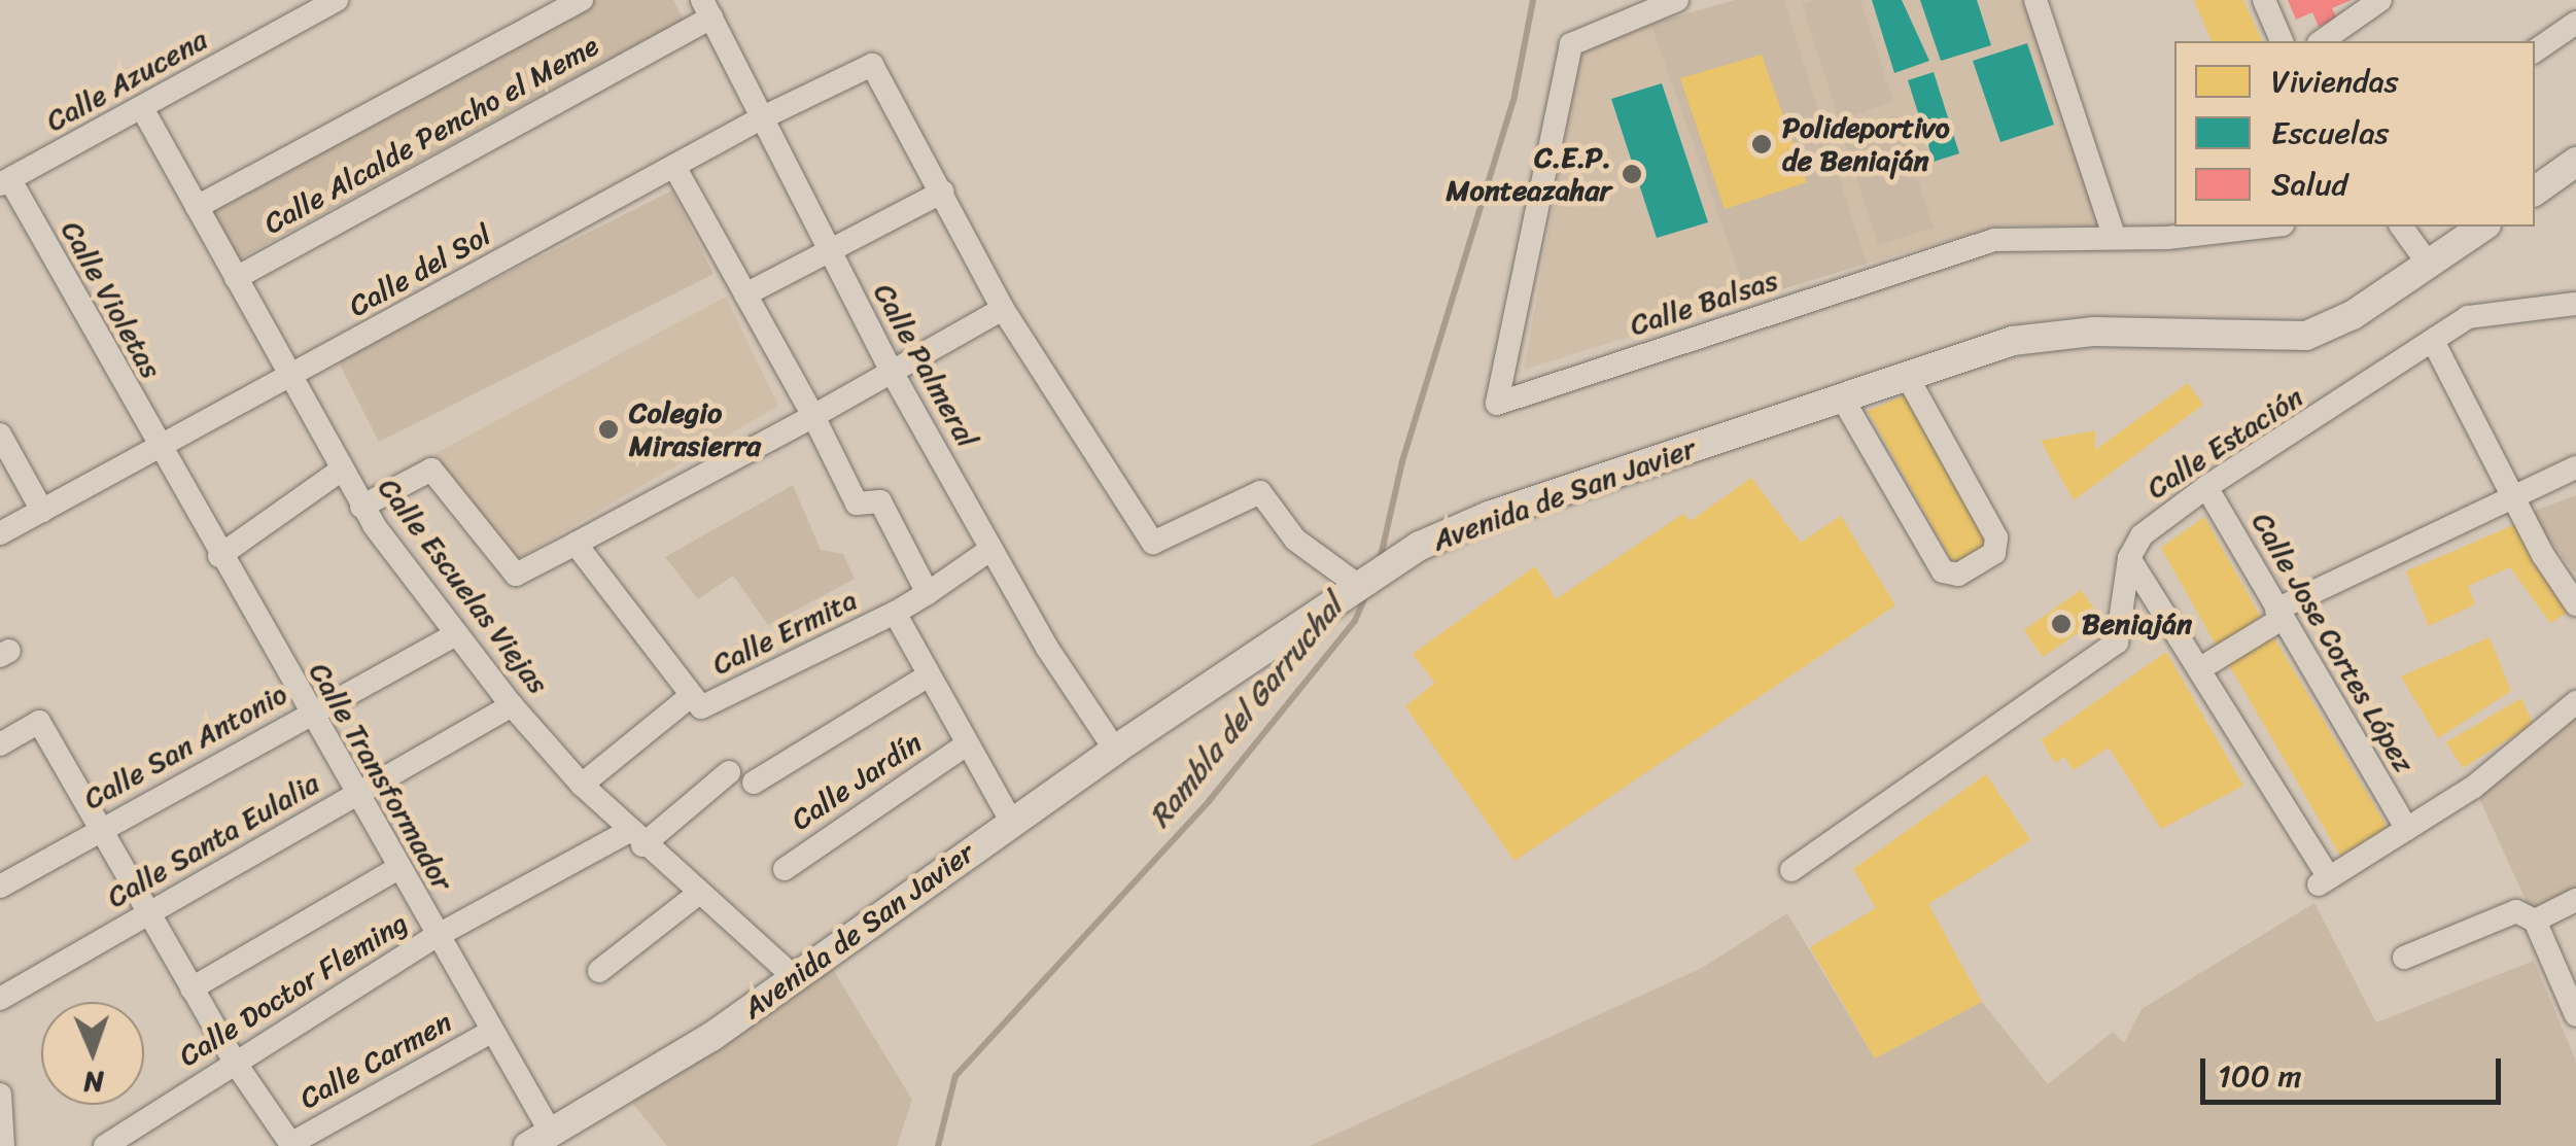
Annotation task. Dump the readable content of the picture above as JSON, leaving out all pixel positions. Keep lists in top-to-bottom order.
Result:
{
  "streets": {
    "main road": ["Avenida de San Javier"],
    "street": [
      "Calle Azucena",
      "Calle Alcalde Pencho el Meme",
      "Calle del Sol",
      "Calle Violetas",
      "Calle Balsas",
      "Calle Palmeral",
      "Calle Estación",
      "Calle Escuelas Viejas",
      "Calle Ermita",
      "Calle Jose Cortes López",
      "Calle San Antonio",
      "Calle Transformador",
      "Calle Jardín",
      "Calle Santa Eulalia",
      "Calle Doctor Fleming",
      "Calle Carmen"
    ]
  },
  "crossings": [
    ["Calle Azucena", "Calle Violetas"],
    ["Calle Azucena", "Calle Escuelas Viejas"],
    ["Calle Alcalde Pencho el Meme", "Calle Palmeral"],
    ["Calle Alcalde Pencho el Meme", "Calle Escuelas Viejas"],
    ["Calle del Sol", "Calle Violetas"],
    ["Calle del Sol", "Calle Palmeral"],
    ["Calle del Sol", "Calle Escuelas Viejas"],
    ["Calle del Sol", "Calle Transformador"],
    ["Calle Violetas", "Calle Transformador"],
    ["Calle Palmeral", "Avenida de San Javier"],
    ["Calle Palmeral", "Calle Ermita"],
    ["Calle Estación", "Calle Jose Cortes López"],
    ["Avenida de San Javier", "Calle Escuelas Viejas"],
    ["Avenida de San Javier", "Calle Transformador"],
    ["Calle Escuelas Viejas", "Calle Ermita"],
    ["Calle Escuelas Viejas", "Calle San Antonio"],
    ["Calle Escuelas Viejas", "Calle Santa Eulalia"],
    ["Calle Escuelas Viejas", "Calle Doctor Fleming"],
    ["Calle San Antonio", "Calle Transformador"],
    ["Calle Transformador", "Calle Santa Eulalia"],
    ["Calle Transformador", "Calle Doctor Fleming"],
    ["Calle Transformador", "Calle Carmen"]
  ],
  "water": ["Rambla del Garruchal"],
  "places": [
    "Polideportivo de Beniaján",
    "C.E.P. Monteazahar",
    "Colegio Mirasierra",
    "Beniaján"
  ],
  "legend": ["Viviendas", "Escuelas", "Salud"],
  "scale_bar": "100 m",
  "north": "bottom"
}
